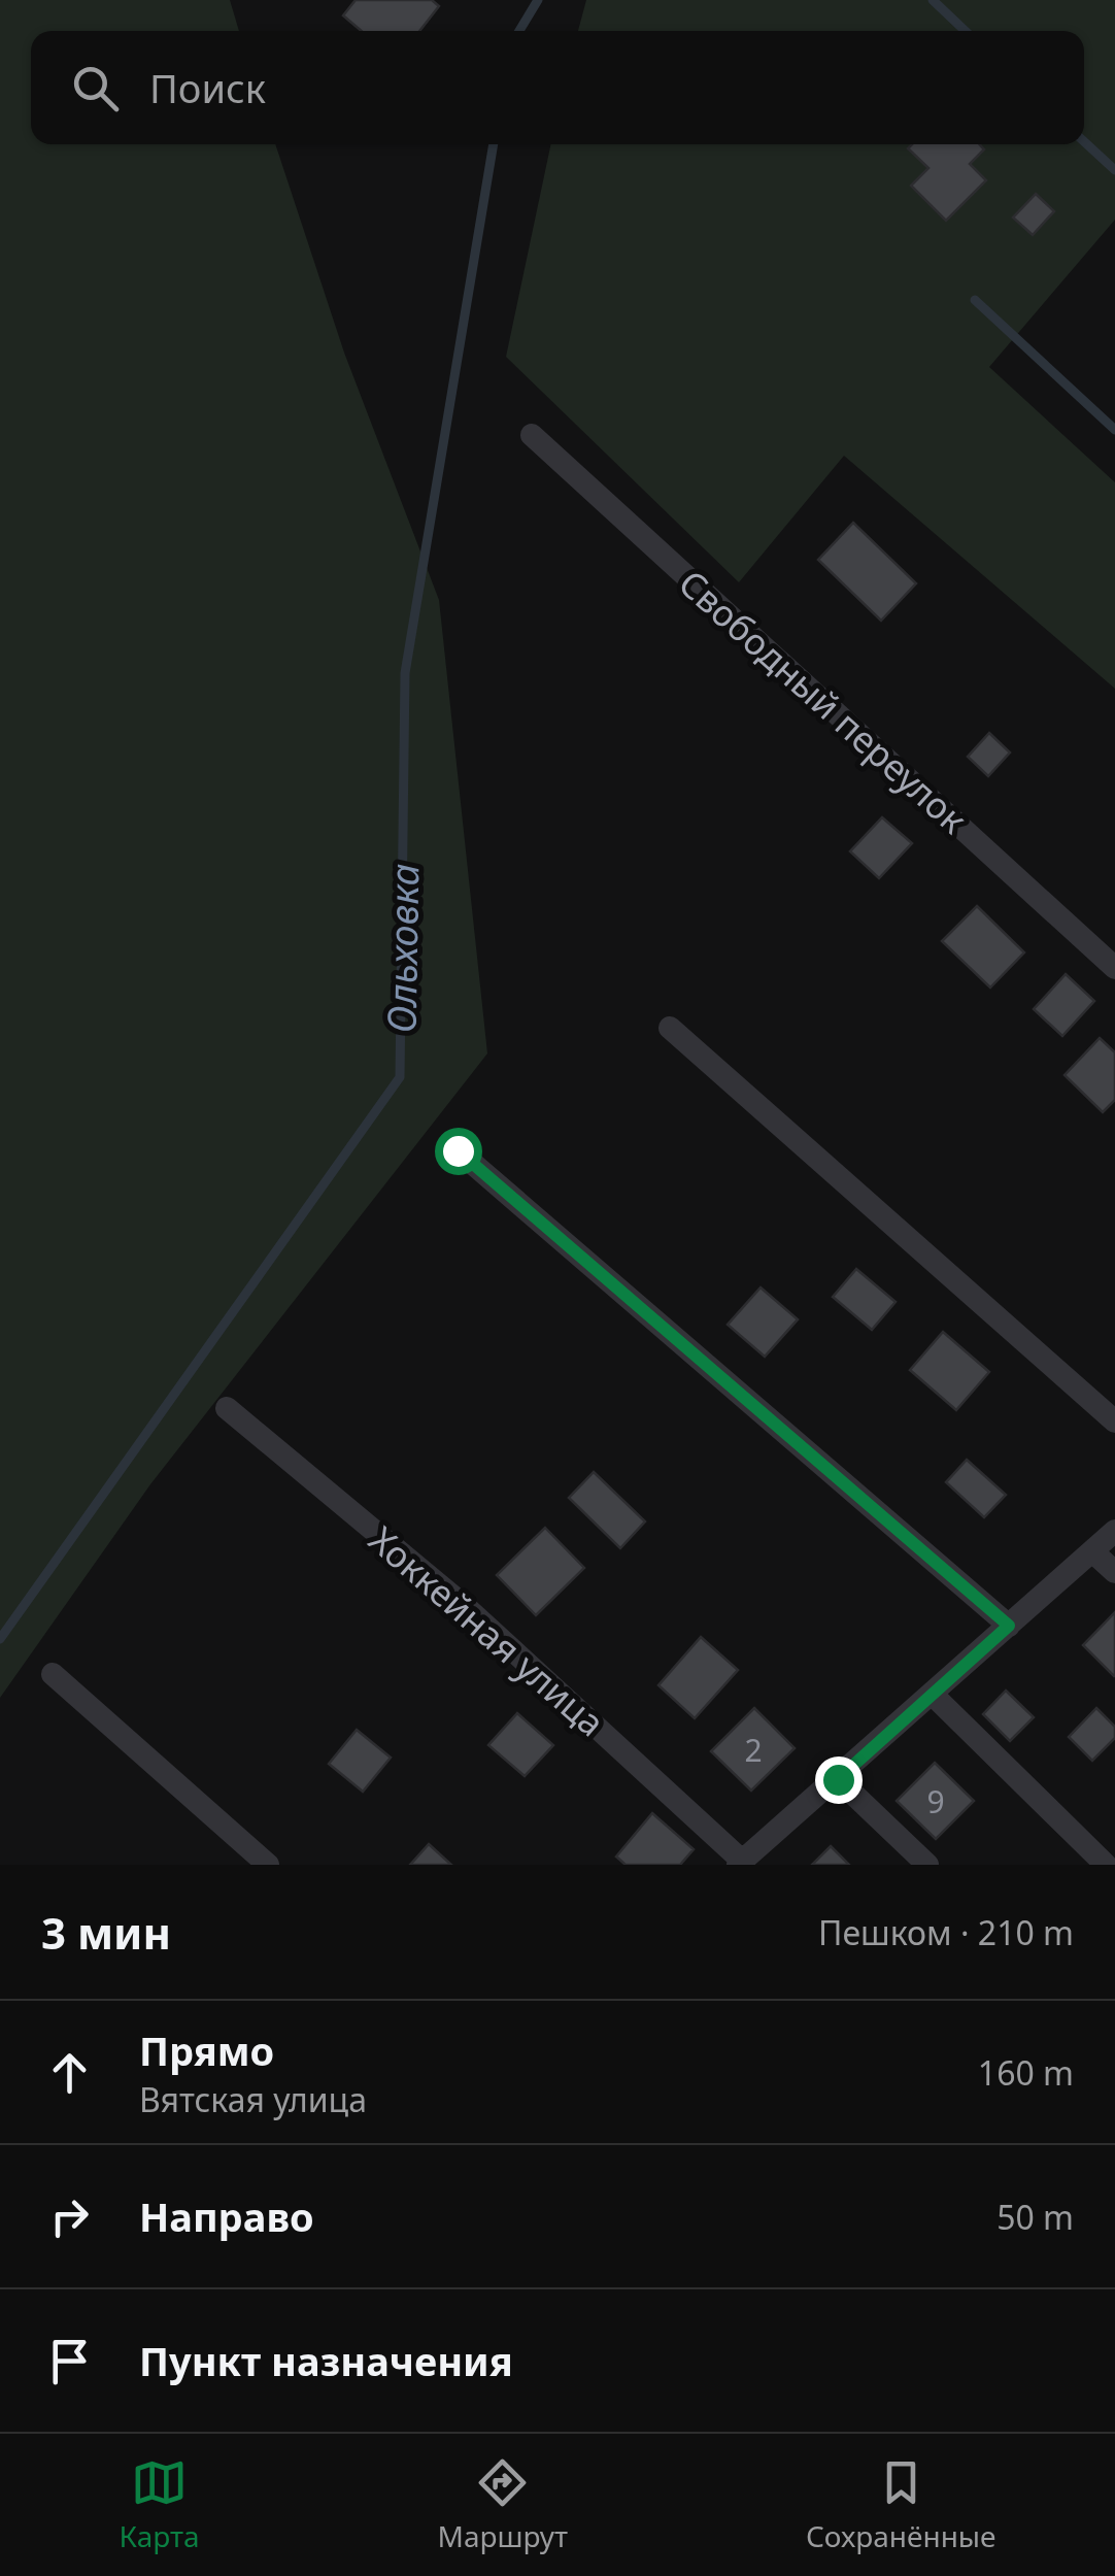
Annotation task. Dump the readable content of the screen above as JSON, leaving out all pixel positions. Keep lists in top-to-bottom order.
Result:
{
  "streets": {
    "street": ["Свободный переулок", "Хоккейная улица"]
  },
  "water": ["Ольховка"],
  "house_numbers": ["2", "9"],
  "page": {
    "search": "Поиск",
    "heading": ["3 мин", "Пешком · 210 m"],
    "list": [
      ["Прямо", "Вятская улица", "160 m"],
      ["Направо", "50 m"],
      "Пункт назначения"
    ],
    "nav": ["Карта", "Маршрут", "Сохранённые"]
  }
}
